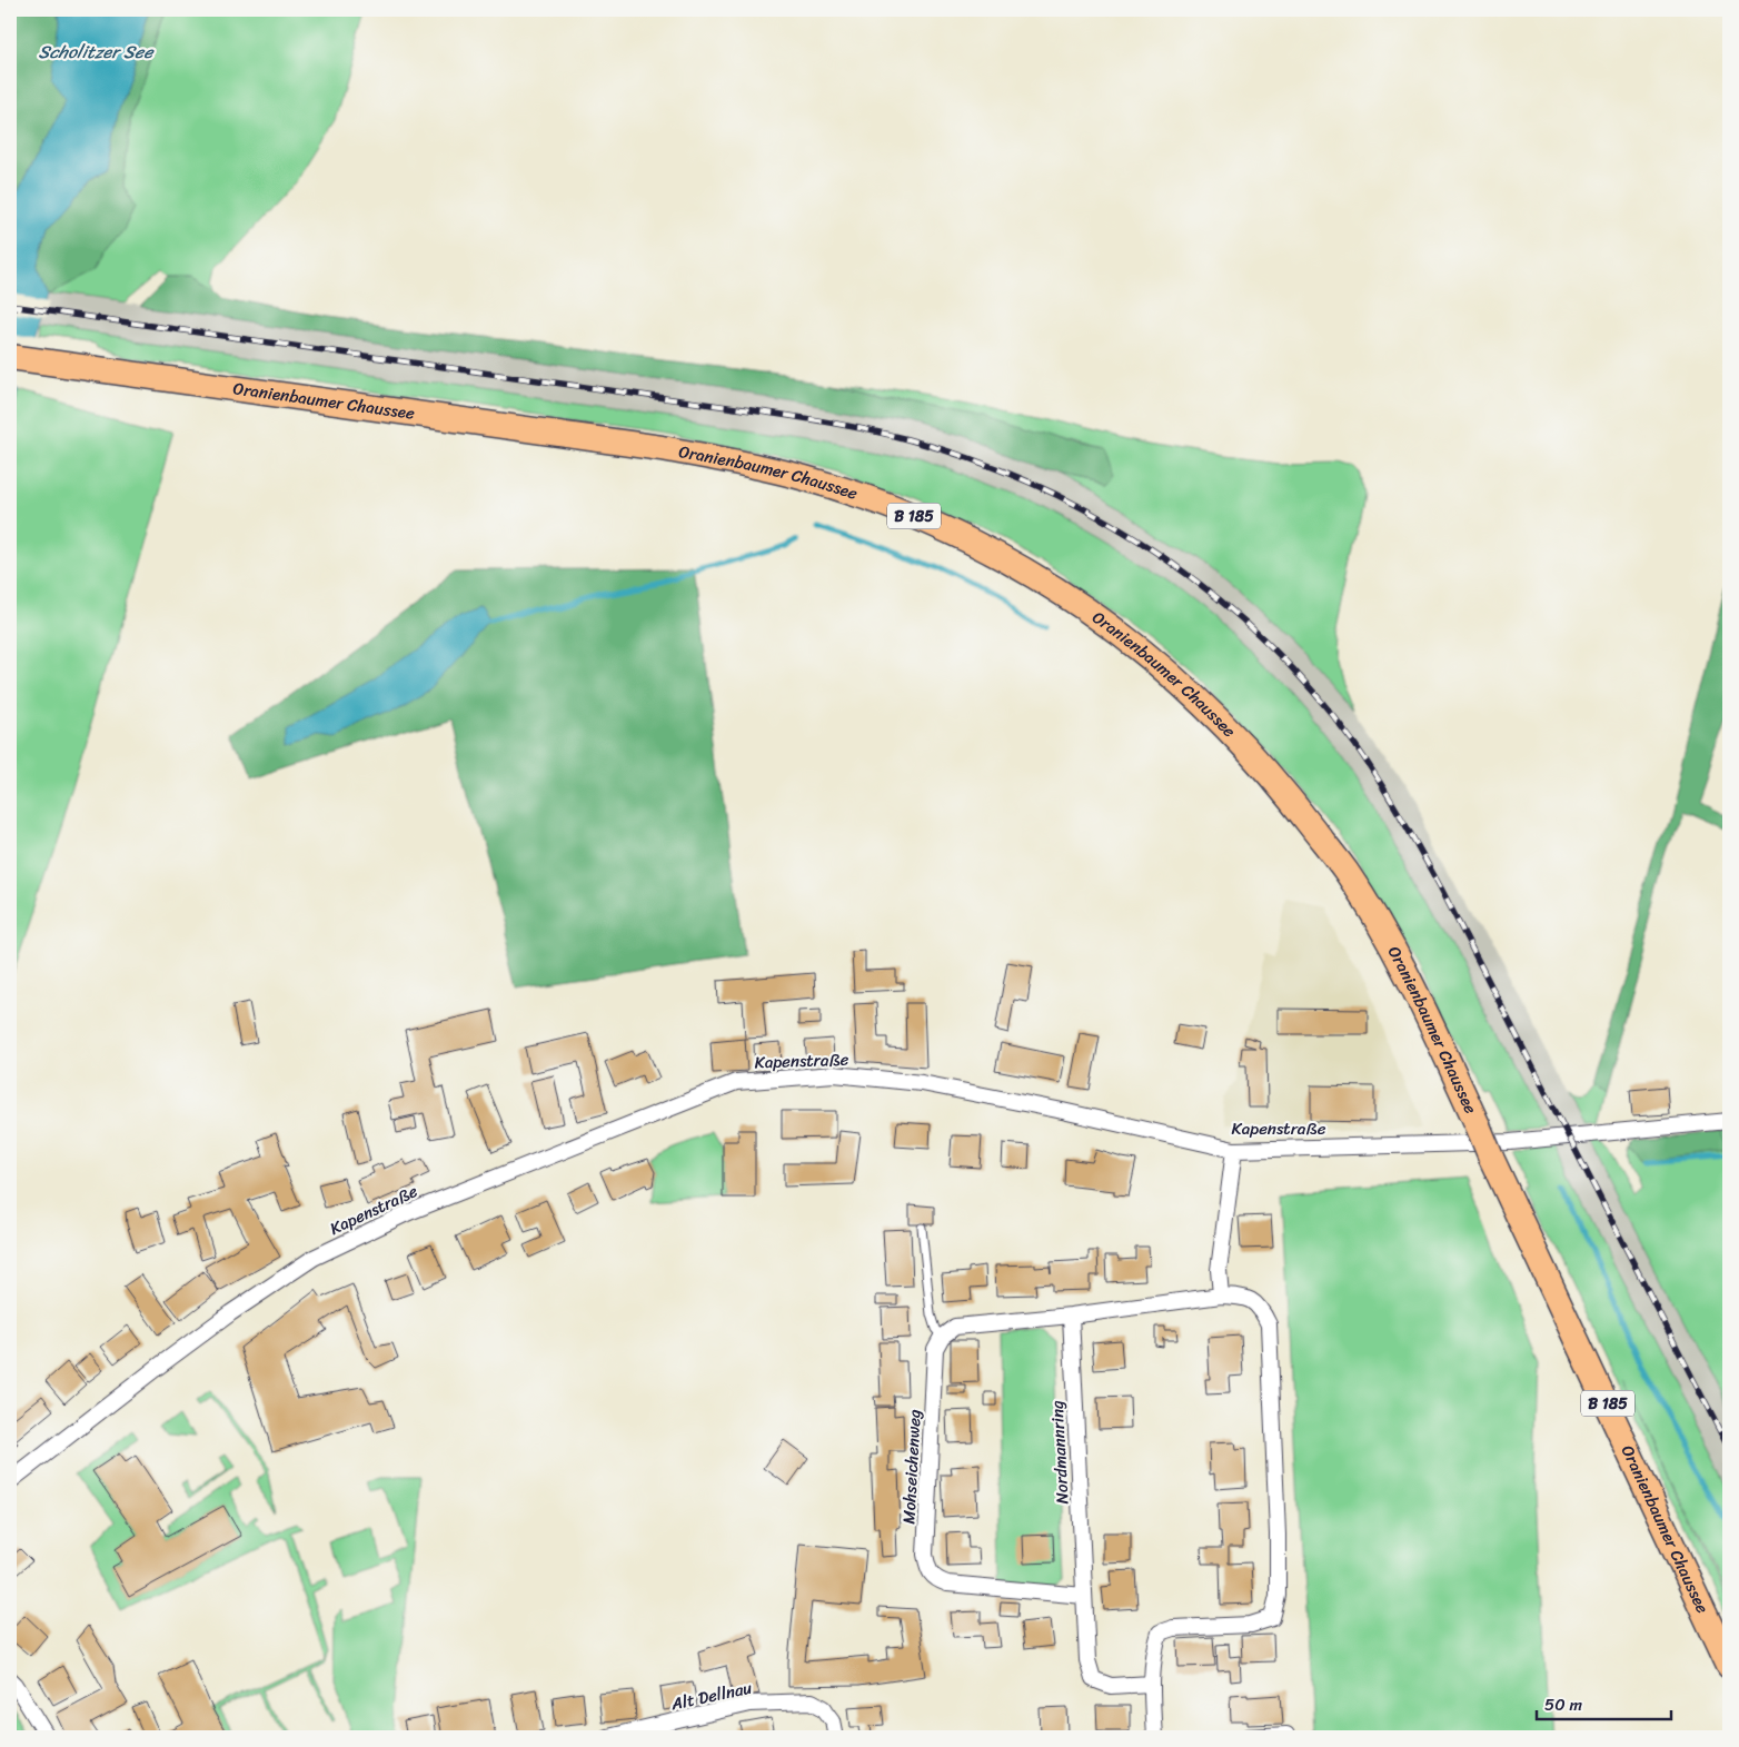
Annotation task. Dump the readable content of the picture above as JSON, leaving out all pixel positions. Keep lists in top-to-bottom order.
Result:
{
  "streets": {
    "main road": ["Oranienbaumer Chaussee", "B 185"],
    "street": [
      "Kapenstraße",
      "Nordmannring",
      "Mohseichenweg",
      "Alt Dellnau"
    ]
  },
  "crossings": [
    ["Nordmannring", "Mohseichenweg"]
  ],
  "water": ["Scholitzer See"],
  "scale_bar": "50 m"
}
